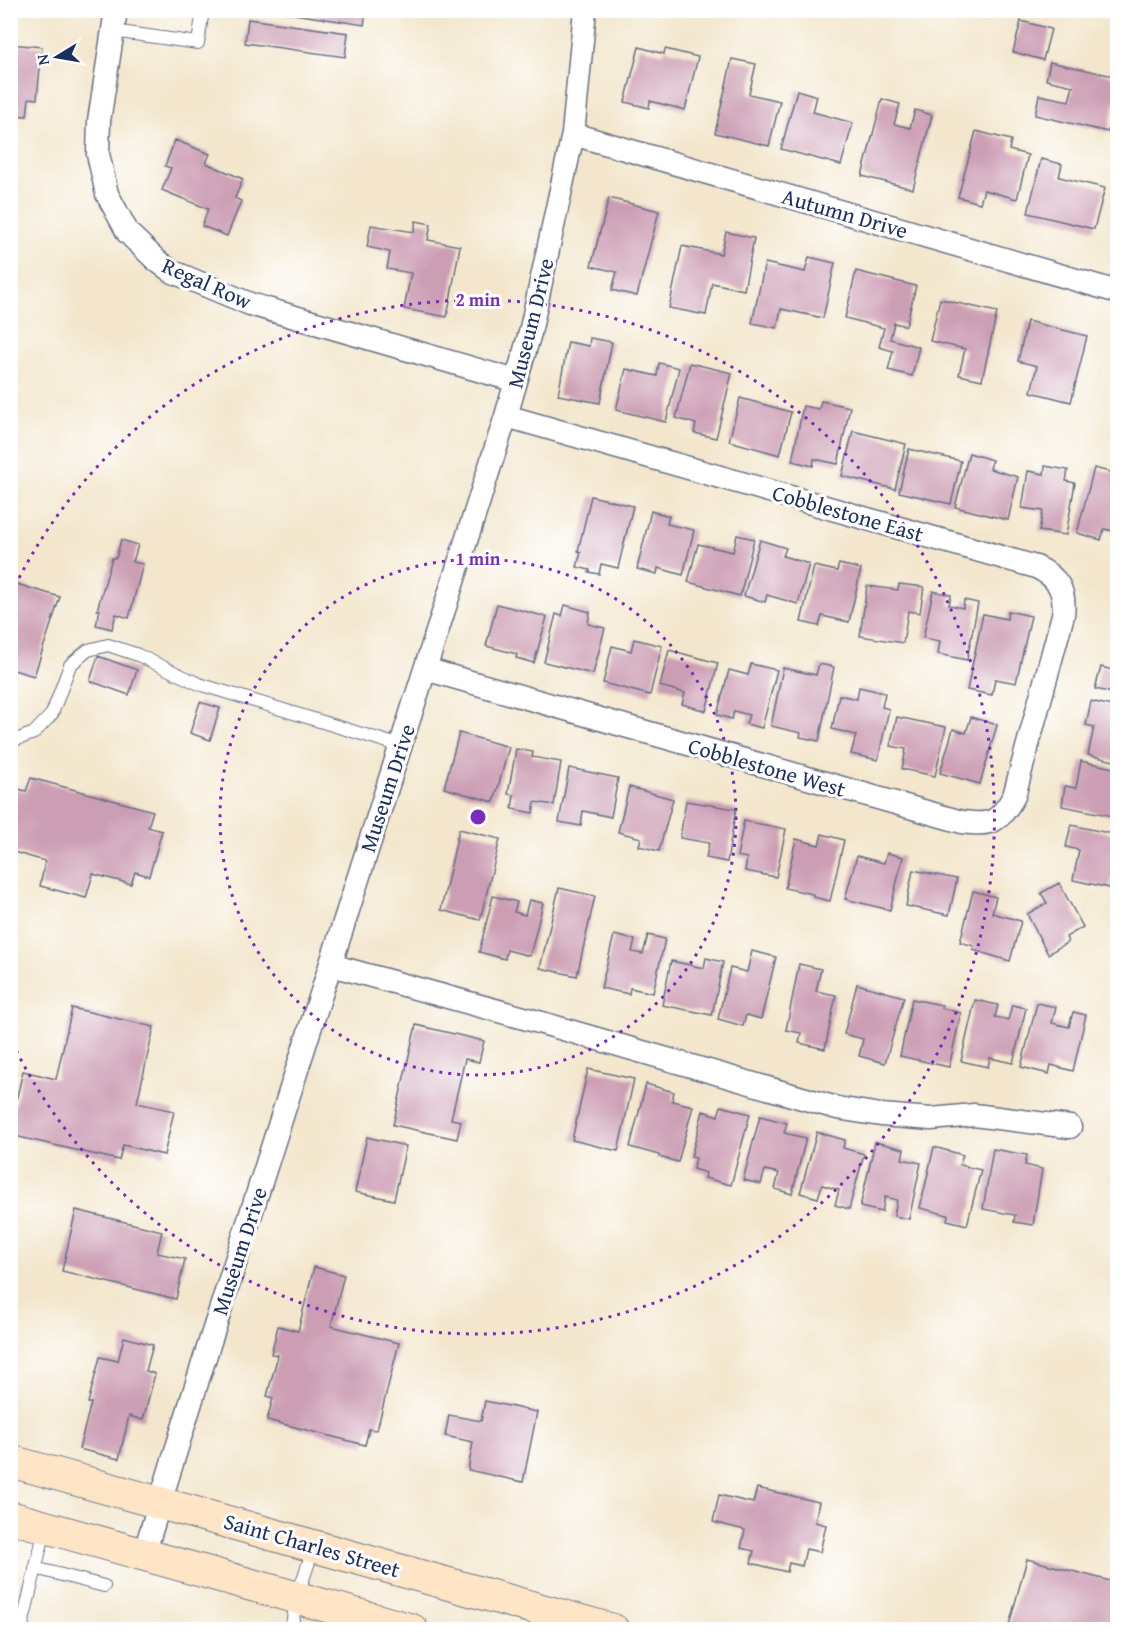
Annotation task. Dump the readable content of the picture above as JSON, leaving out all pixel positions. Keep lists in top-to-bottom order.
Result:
{
  "streets": {
    "street": [
      "Autumn Drive",
      "Regal Row",
      "Museum Drive",
      "Cobblestone East",
      "Cobblestone West",
      "Saint Charles Street"
    ]
  },
  "crossings": [
    ["Autumn Drive", "Museum Drive"],
    ["Regal Row", "Museum Drive"],
    ["Museum Drive", "Cobblestone East"],
    ["Museum Drive", "Cobblestone West"],
    ["Museum Drive", "Saint Charles Street"],
    ["Cobblestone East", "Cobblestone West"]
  ],
  "north": "left",
  "rings": ["2 min", "1 min"]
}
